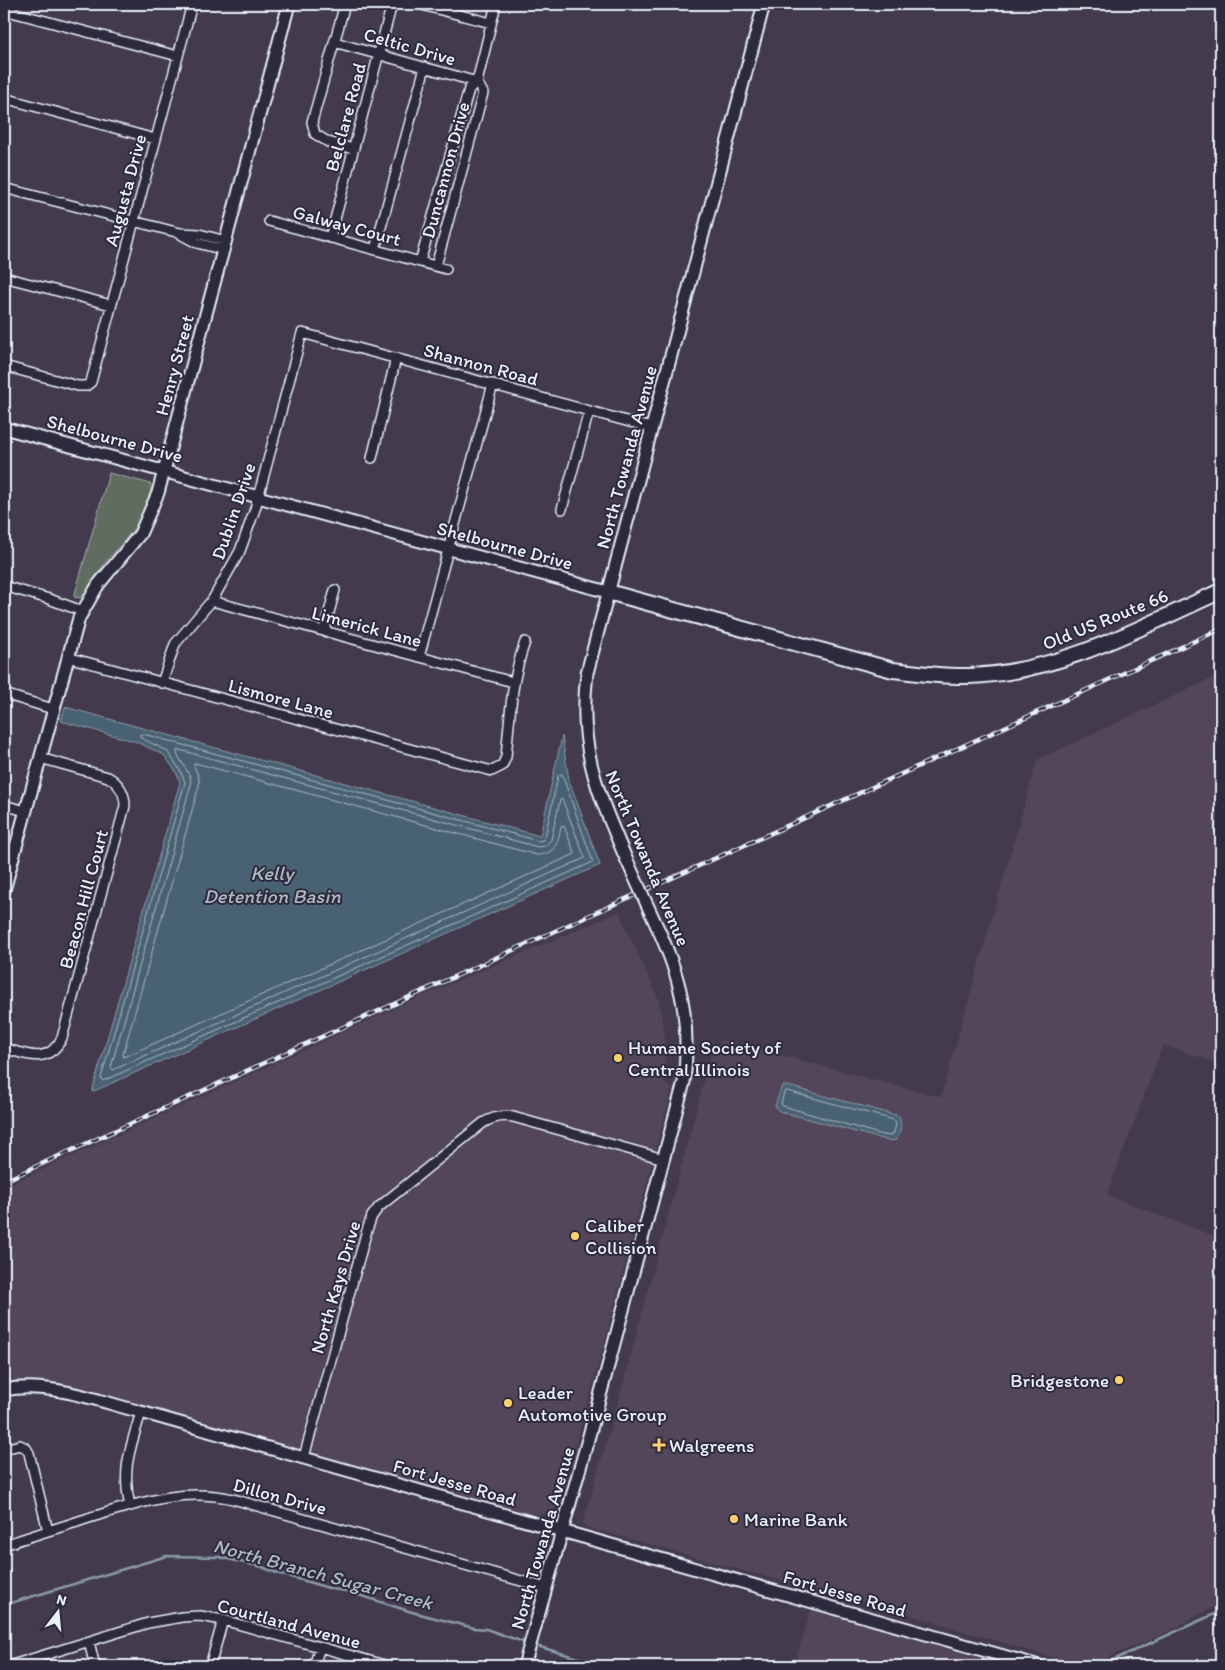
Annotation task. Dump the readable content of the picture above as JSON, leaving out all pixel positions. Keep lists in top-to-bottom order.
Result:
{
  "streets": {
    "main road": [
      "Henry Street",
      "Shelbourne Drive",
      "North Towanda Avenue",
      "Old US Route 66",
      "Fort Jesse Road"
    ],
    "street": [
      "Celtic Drive",
      "Belclare Road",
      "Duncannon Drive",
      "Augusta Drive",
      "Galway Court",
      "Shannon Road",
      "Dublin Drive",
      "Limerick Lane",
      "Lismore Lane",
      "Beacon Hill Court",
      "North Kays Drive",
      "Dillon Drive",
      "Courtland Avenue"
    ]
  },
  "crossings": [
    ["Celtic Drive", "Belclare Road"],
    ["Celtic Drive", "Duncannon Drive"],
    ["Belclare Road", "Galway Court"],
    ["Duncannon Drive", "Galway Court"],
    ["Shannon Road", "North Towanda Avenue"],
    ["Shannon Road", "Dublin Drive"],
    ["Henry Street", "Shelbourne Drive"],
    ["Henry Street", "Lismore Lane"],
    ["Henry Street", "Beacon Hill Court"],
    ["Shelbourne Drive", "North Towanda Avenue"],
    ["Shelbourne Drive", "Dublin Drive"],
    ["Shelbourne Drive", "Old US Route 66"],
    ["North Towanda Avenue", "North Kays Drive"],
    ["North Towanda Avenue", "Fort Jesse Road"],
    ["North Towanda Avenue", "Dillon Drive"],
    ["Dublin Drive", "Limerick Lane"],
    ["Dublin Drive", "Lismore Lane"],
    ["Limerick Lane", "Lismore Lane"],
    ["North Kays Drive", "Fort Jesse Road"]
  ],
  "water": ["Kelly Detention Basin", "North Branch Sugar Creek"],
  "places": {
    "other": [
      "Humane Society of Central Illinois",
      "Caliber Collision",
      "Bridgestone",
      "Leader Automotive Group",
      "Marine Bank"
    ],
    "health": ["Walgreens"]
  },
  "north": "top"
}
